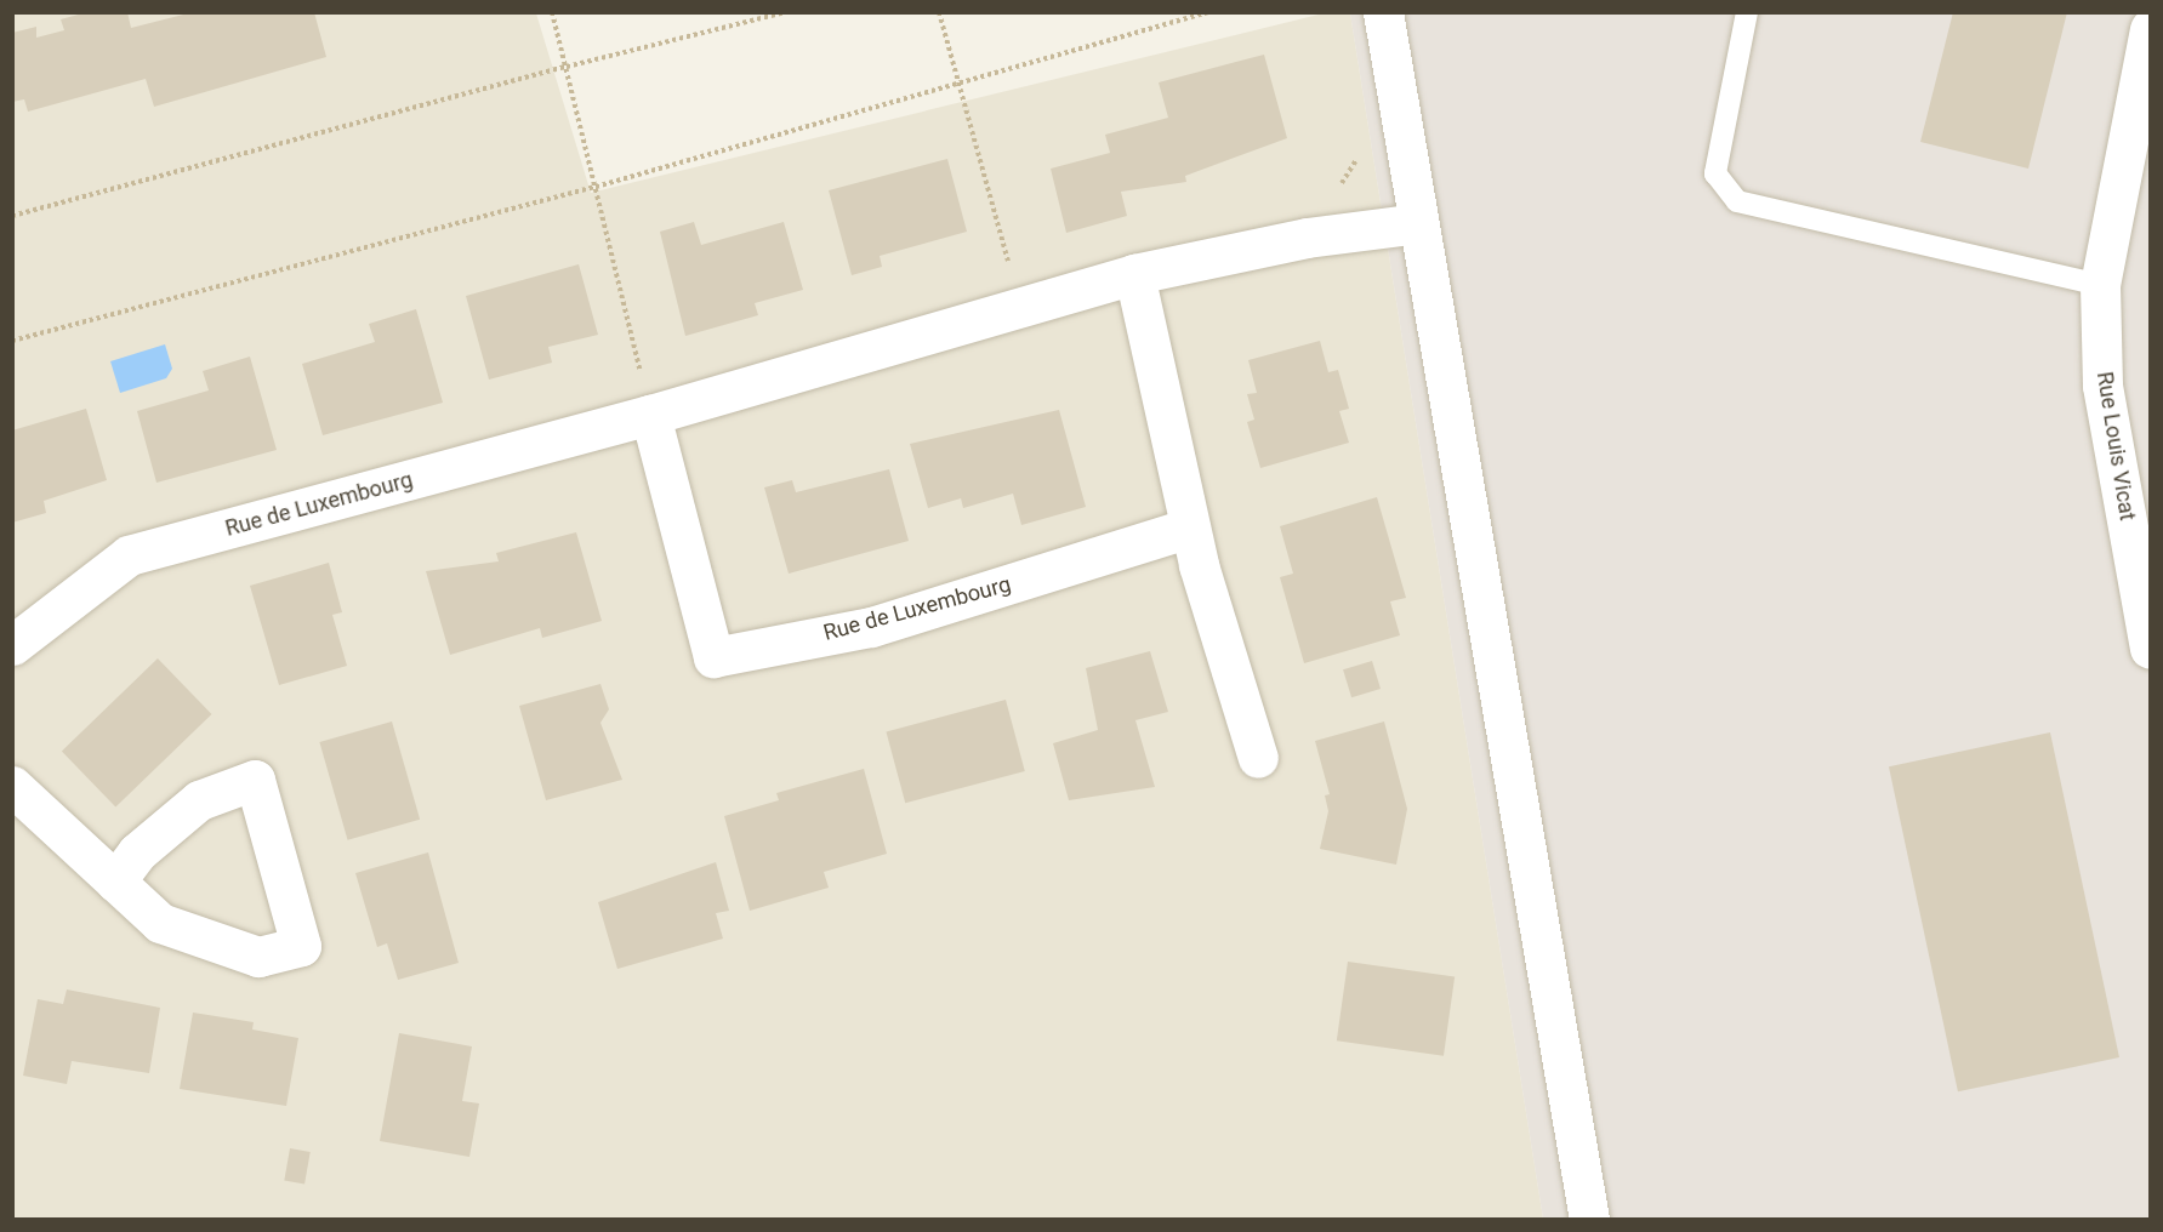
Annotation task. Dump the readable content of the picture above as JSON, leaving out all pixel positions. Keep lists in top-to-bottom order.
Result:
{
  "streets": {
    "street": ["Rue Louis Vicat", "Rue de Luxembourg"]
  }
}
